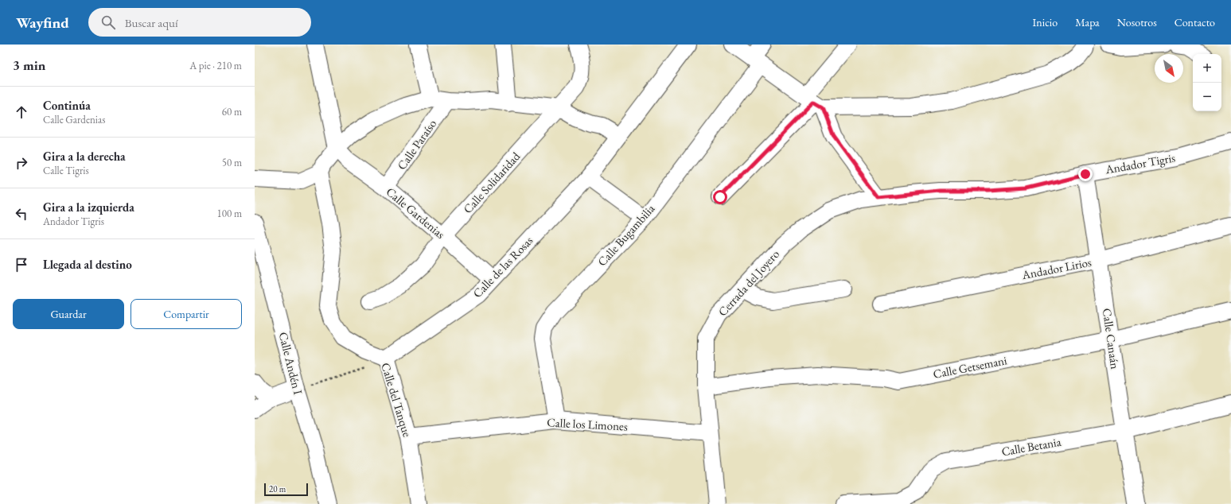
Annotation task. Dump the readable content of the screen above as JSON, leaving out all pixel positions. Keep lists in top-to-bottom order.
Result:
{
  "streets": {
    "street": [
      "Calle Paraíso",
      "Andador Tigris",
      "Calle Solidaridad",
      "Calle Gardenias",
      "Calle Bugambilia",
      "Calle de las Rosas",
      "Andador Lirios",
      "Cerrada del Joyero",
      "Calle Canaán",
      "Calle Andén I",
      "Calle Getsemani",
      "Calle del Tanque",
      "Calle los Limones",
      "Calle Betania"
    ]
  },
  "crossings": [
    ["Calle Paraíso", "Calle Gardenias"],
    ["Andador Tigris", "Cerrada del Joyero"],
    ["Andador Tigris", "Calle Canaán"],
    ["Calle Solidaridad", "Calle Gardenias"],
    ["Calle Gardenias", "Calle de las Rosas"],
    ["Calle Bugambilia", "Calle los Limones"],
    ["Calle de las Rosas", "Calle del Tanque"],
    ["Andador Lirios", "Calle Canaán"],
    ["Cerrada del Joyero", "Calle Getsemani"],
    ["Cerrada del Joyero", "Calle los Limones"],
    ["Calle Canaán", "Calle Getsemani"],
    ["Calle Canaán", "Calle Betania"],
    ["Calle del Tanque", "Calle los Limones"]
  ],
  "scale_bar": "20 m",
  "north": "bottom right",
  "page": {
    "header": "Wayfind",
    "search": "Buscar aquí",
    "nav": [
      "Inicio",
      "Mapa",
      "Nosotros",
      "Contacto"
    ],
    "heading": ["3 min", "A pie · 210 m"],
    "map_buttons": ["+", "−"],
    "list": [
      ["Continúa", "Calle Gardenias", "60 m"],
      ["Gira a la derecha", "Calle Tigris", "50 m"],
      ["Gira a la izquierda", "Andador Tigris", "100 m"],
      "Llegada al destino"
    ],
    "buttons": ["Guardar", "Compartir"],
    "scale": "20 m"
  }
}
